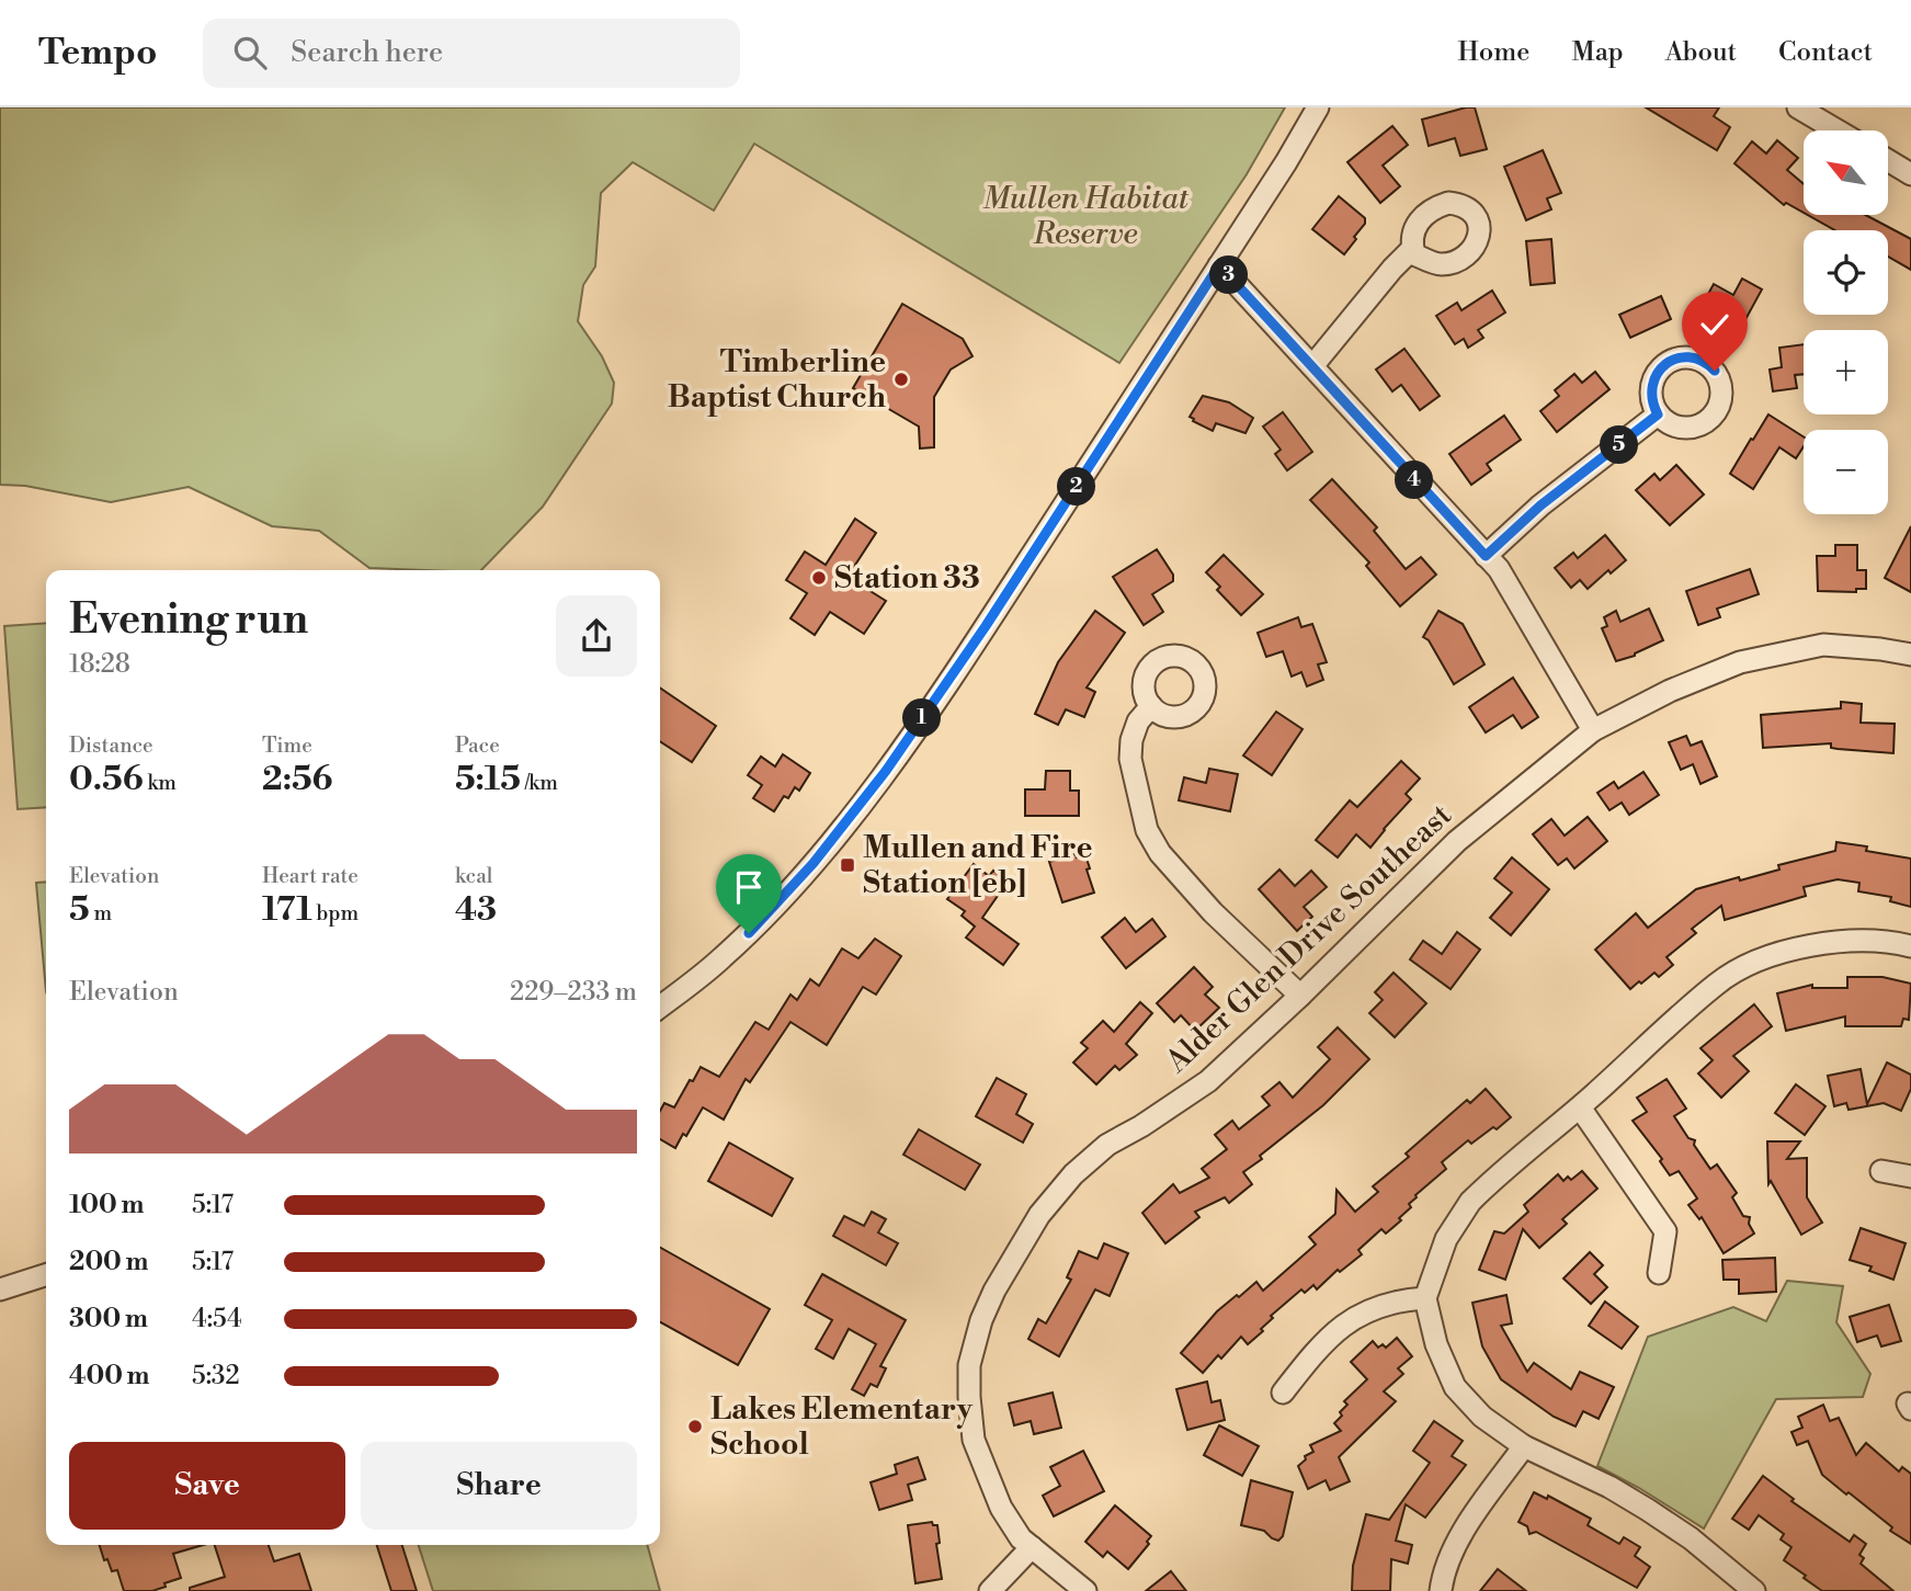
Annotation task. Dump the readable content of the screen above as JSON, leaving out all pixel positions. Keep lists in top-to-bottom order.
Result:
{
  "streets": {
    "street": ["Alder Glen Drive Southeast"]
  },
  "parks": ["Mullen Habitat Reserve"],
  "places": {
    "other": ["Timberline Baptist Church", "Station 33", "Lakes Elementary School"],
    "transit": ["Mullen and Fire Station [eb]"]
  },
  "north": "top left",
  "page": {
    "header": "Tempo",
    "search": "Search here",
    "nav": [
      "Home",
      "Map",
      "About",
      "Contact"
    ],
    "map_buttons": ["+", "−"],
    "pins": [
      "3",
      "5",
      "4",
      "2",
      "1"
    ],
    "heading": ["Evening run", "18:28"],
    "stats": [
      ["Distance", "0.56 km"],
      ["Time", "2:56"],
      ["Pace", "5:15 /km"],
      ["Elevation", "5 m"],
      ["Heart rate", "171 bpm"],
      ["kcal", "43"]
    ],
    "chart": ["Elevation", "229–233 m"],
    "list": [
      {
        "name": "100 m",
        "note": "5:17"
      },
      {
        "name": "200 m",
        "note": "5:17"
      },
      {
        "name": "300 m",
        "note": "4:54"
      },
      {
        "name": "400 m",
        "note": "5:32"
      }
    ],
    "buttons": ["Save", "Share"]
  }
}
